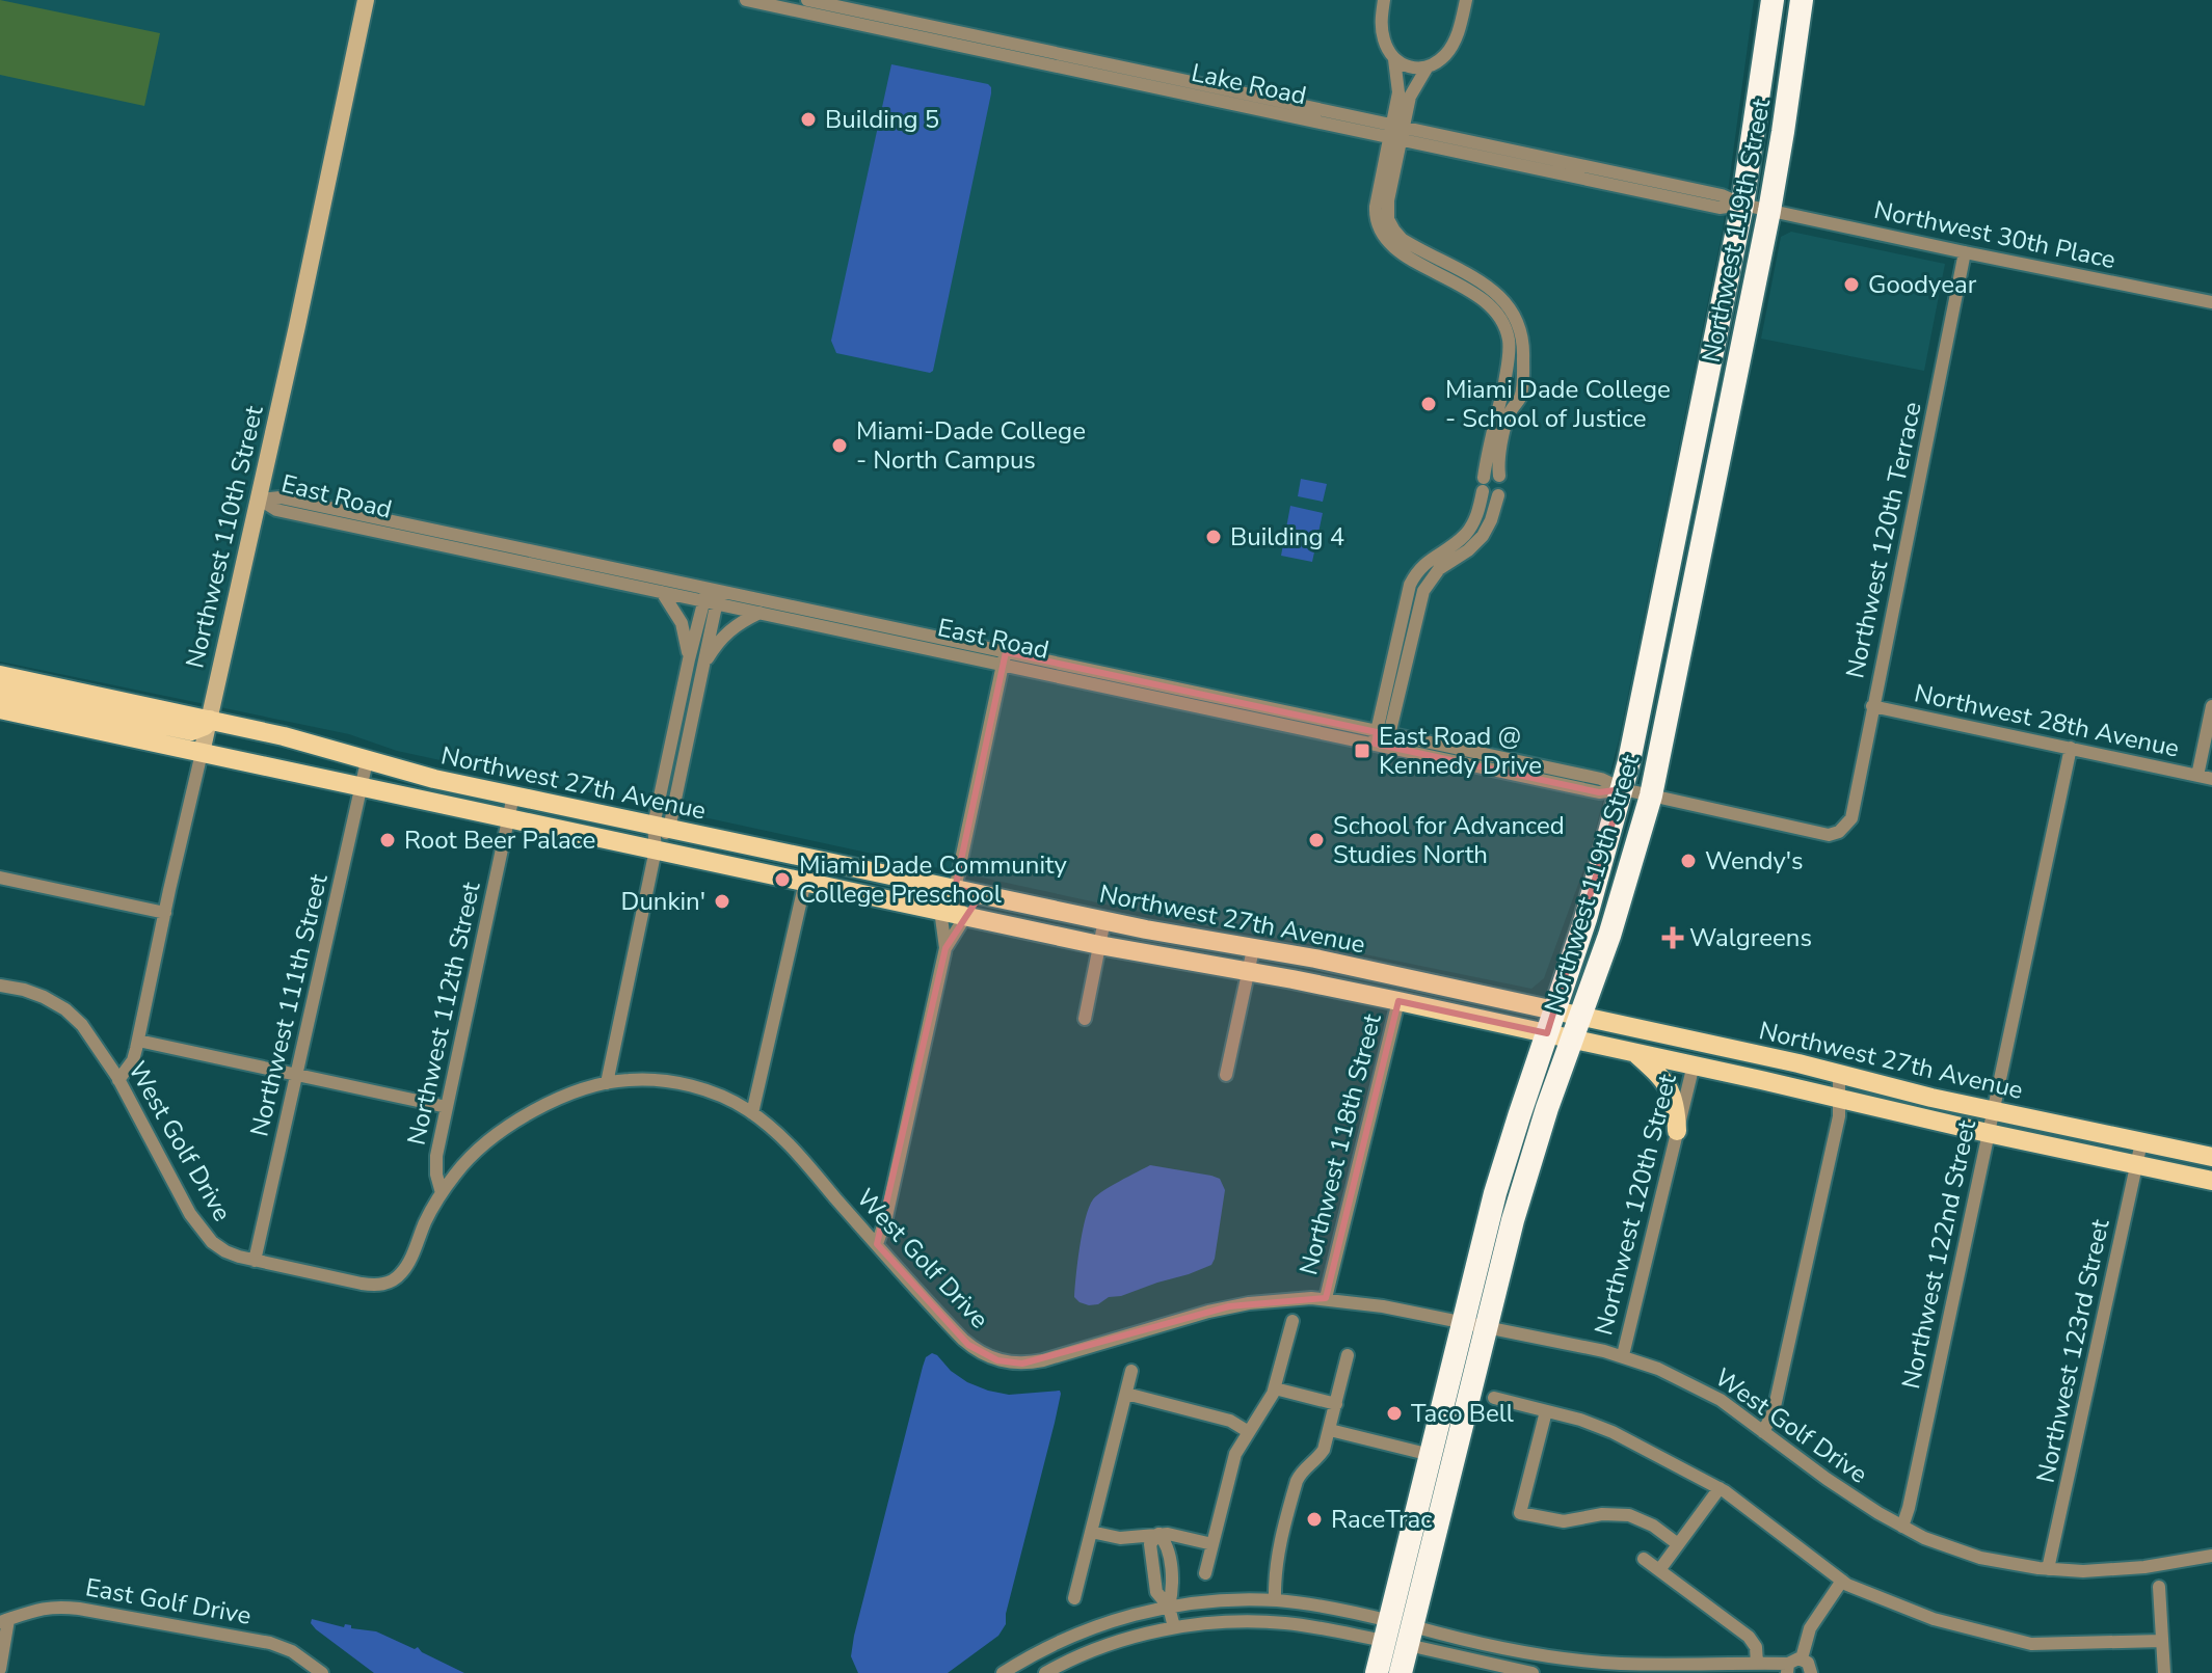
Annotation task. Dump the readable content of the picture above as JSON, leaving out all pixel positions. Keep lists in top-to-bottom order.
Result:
{
  "streets": {
    "highway": ["Northwest 119th Street"],
    "main road": ["Northwest 27th Avenue"],
    "street": [
      "Lake Road",
      "Northwest 30th Place",
      "East Road",
      "Northwest 110th Street",
      "Northwest 120th Terrace",
      "Northwest 28th Avenue",
      "Northwest 111th Street",
      "Northwest 112th Street",
      "West Golf Drive",
      "Northwest 118th Street",
      "Northwest 120th Street",
      "Northwest 122nd Street",
      "Northwest 123rd Street",
      "East Golf Drive"
    ]
  },
  "crossings": [
    ["Lake Road", "Northwest 119th Street"],
    ["Lake Road", "Northwest 30th Place"],
    ["Northwest 119th Street", "Northwest 30th Place"],
    ["Northwest 119th Street", "East Road"],
    ["Northwest 119th Street", "Northwest 27th Avenue"],
    ["Northwest 119th Street", "West Golf Drive"],
    ["Northwest 30th Place", "Northwest 120th Terrace"],
    ["East Road", "Northwest 110th Street"],
    ["East Road", "Northwest 120th Terrace"],
    ["Northwest 110th Street", "Northwest 27th Avenue"],
    ["Northwest 110th Street", "West Golf Drive"],
    ["Northwest 120th Terrace", "Northwest 28th Avenue"],
    ["Northwest 28th Avenue", "Northwest 122nd Street"],
    ["Northwest 27th Avenue", "Northwest 111th Street"],
    ["Northwest 27th Avenue", "Northwest 112th Street"],
    ["Northwest 27th Avenue", "Northwest 118th Street"],
    ["Northwest 27th Avenue", "Northwest 120th Street"],
    ["Northwest 27th Avenue", "Northwest 122nd Street"],
    ["Northwest 27th Avenue", "Northwest 123rd Street"],
    ["Northwest 111th Street", "West Golf Drive"],
    ["Northwest 112th Street", "West Golf Drive"],
    ["West Golf Drive", "Northwest 118th Street"],
    ["West Golf Drive", "Northwest 120th Street"],
    ["West Golf Drive", "Northwest 122nd Street"],
    ["West Golf Drive", "Northwest 123rd Street"]
  ],
  "places": {
    "other": [
      "Building 5",
      "Goodyear",
      "Miami Dade College - School of Justice",
      "Miami-Dade College - North Campus",
      "Building 4",
      "Root Beer Palace",
      "School for Advanced Studies North",
      "Wendy's",
      "Miami Dade Community College Preschool",
      "Dunkin'",
      "Taco Bell",
      "RaceTrac"
    ],
    "transit": ["East Road @ Kennedy Drive"],
    "health": ["Walgreens"]
  }
}
